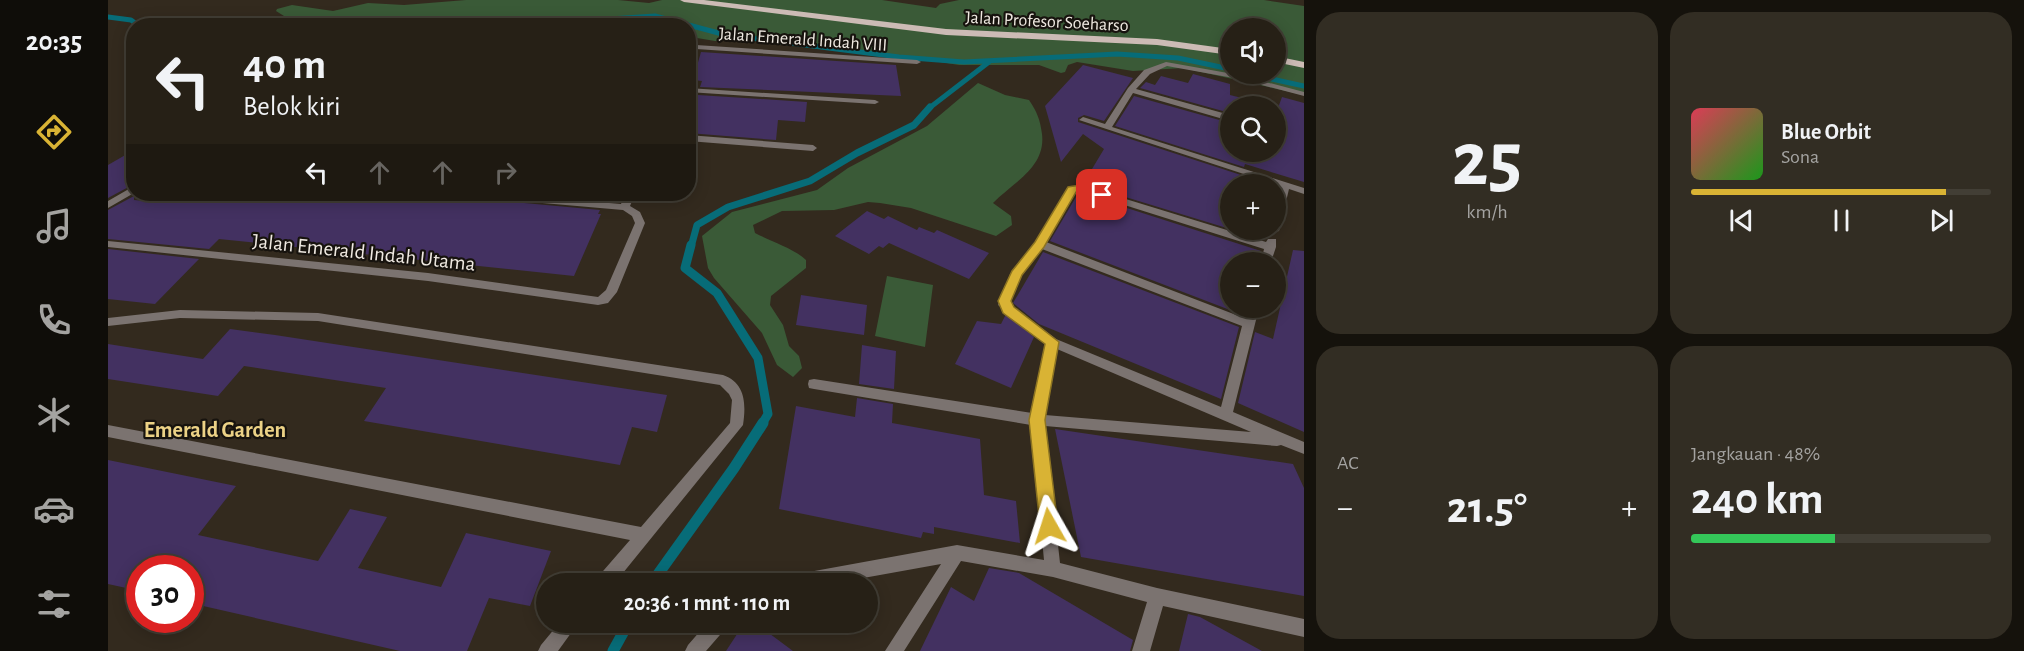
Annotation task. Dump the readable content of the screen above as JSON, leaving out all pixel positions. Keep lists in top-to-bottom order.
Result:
{
  "streets": {
    "main road": ["Jalan Profesor Soeharso"],
    "street": ["Jalan Emerald Indah VIII", "Jalan Emerald Indah Utama"]
  },
  "districts": ["Emerald Garden"],
  "page": {
    "tabs": "20:35",
    "tile": [
      ["25", "km/h"],
      "AC",
      ["Jangkauan · 48%", "240 km"]
    ],
    "map_buttons": ["+", "−"],
    "turn": ["40 m", "Belok kiri"],
    "song": ["Blue Orbit", "Sona"],
    "heat": ["−", "21.5°", "+"],
    "limit": "30",
    "trip": "20:36 · 1 mnt · 110 m"
  }
}
